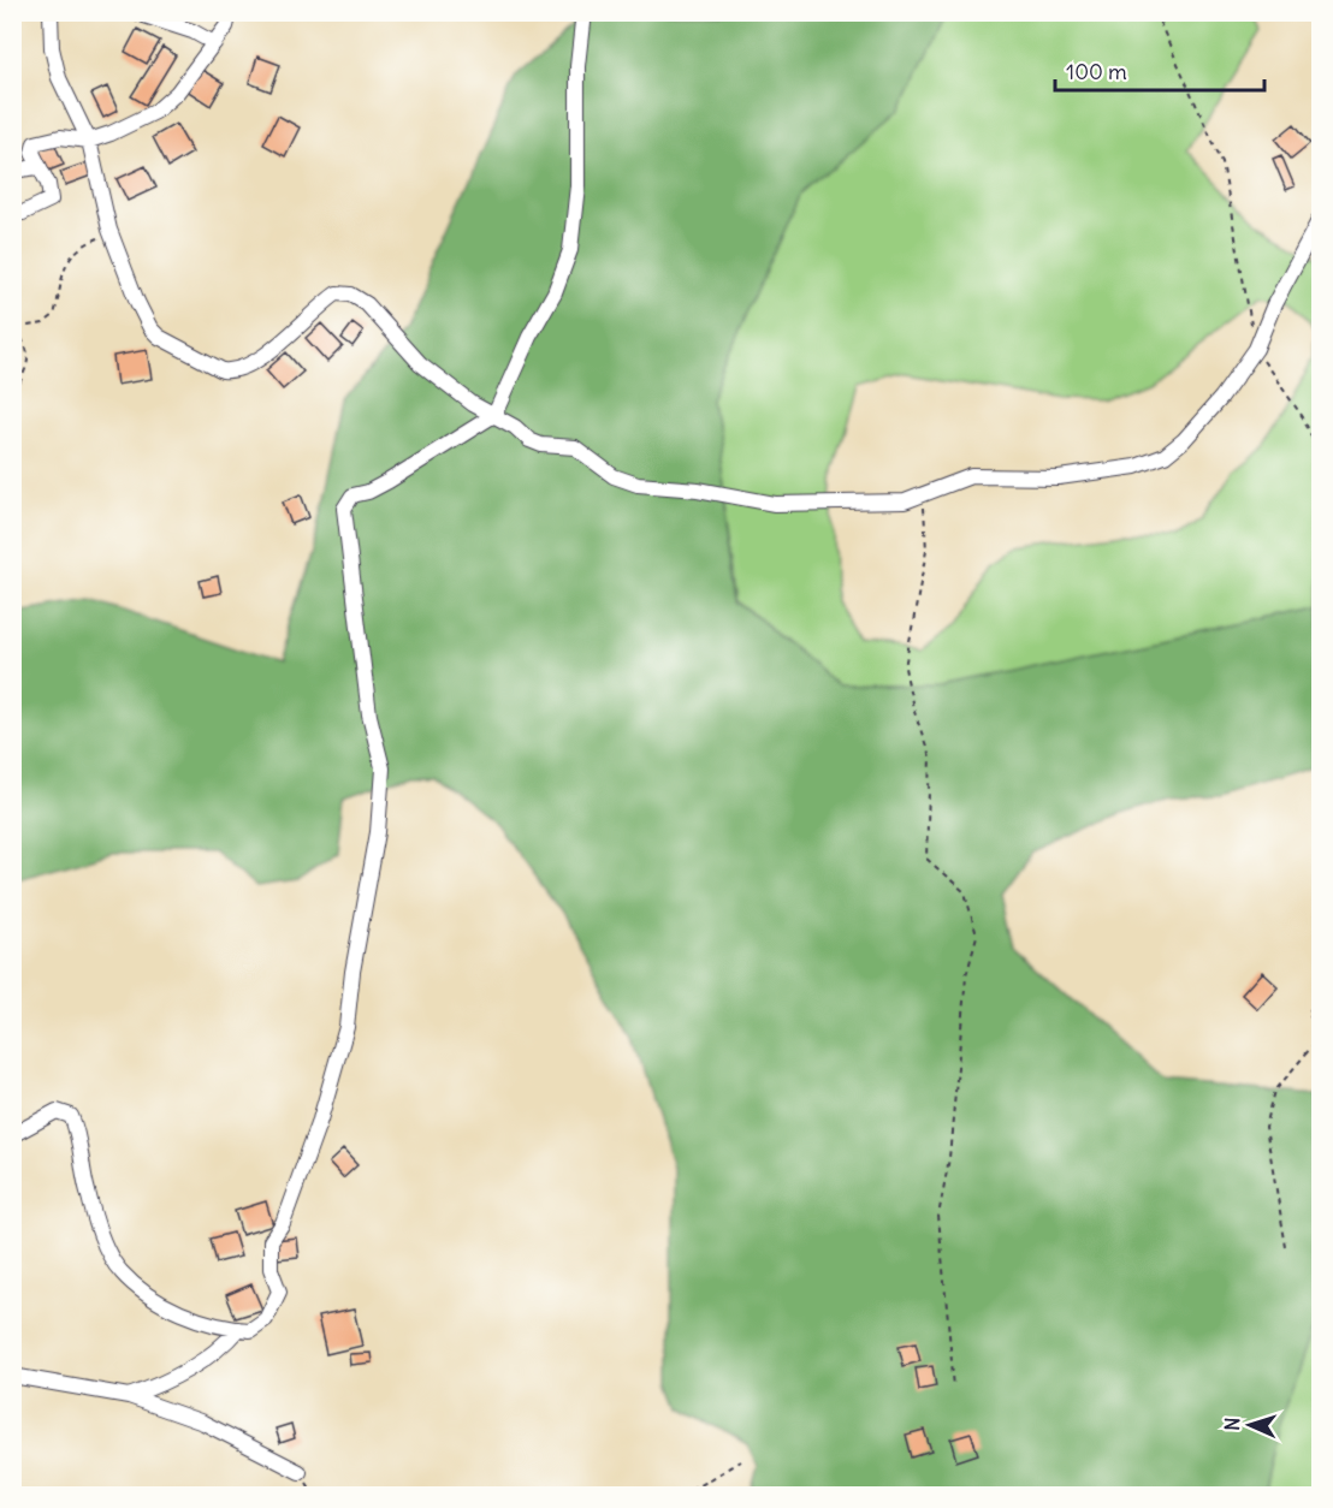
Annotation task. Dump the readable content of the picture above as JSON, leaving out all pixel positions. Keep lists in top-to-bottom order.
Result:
{
  "scale_bar": "100 m",
  "north": "left"
}
